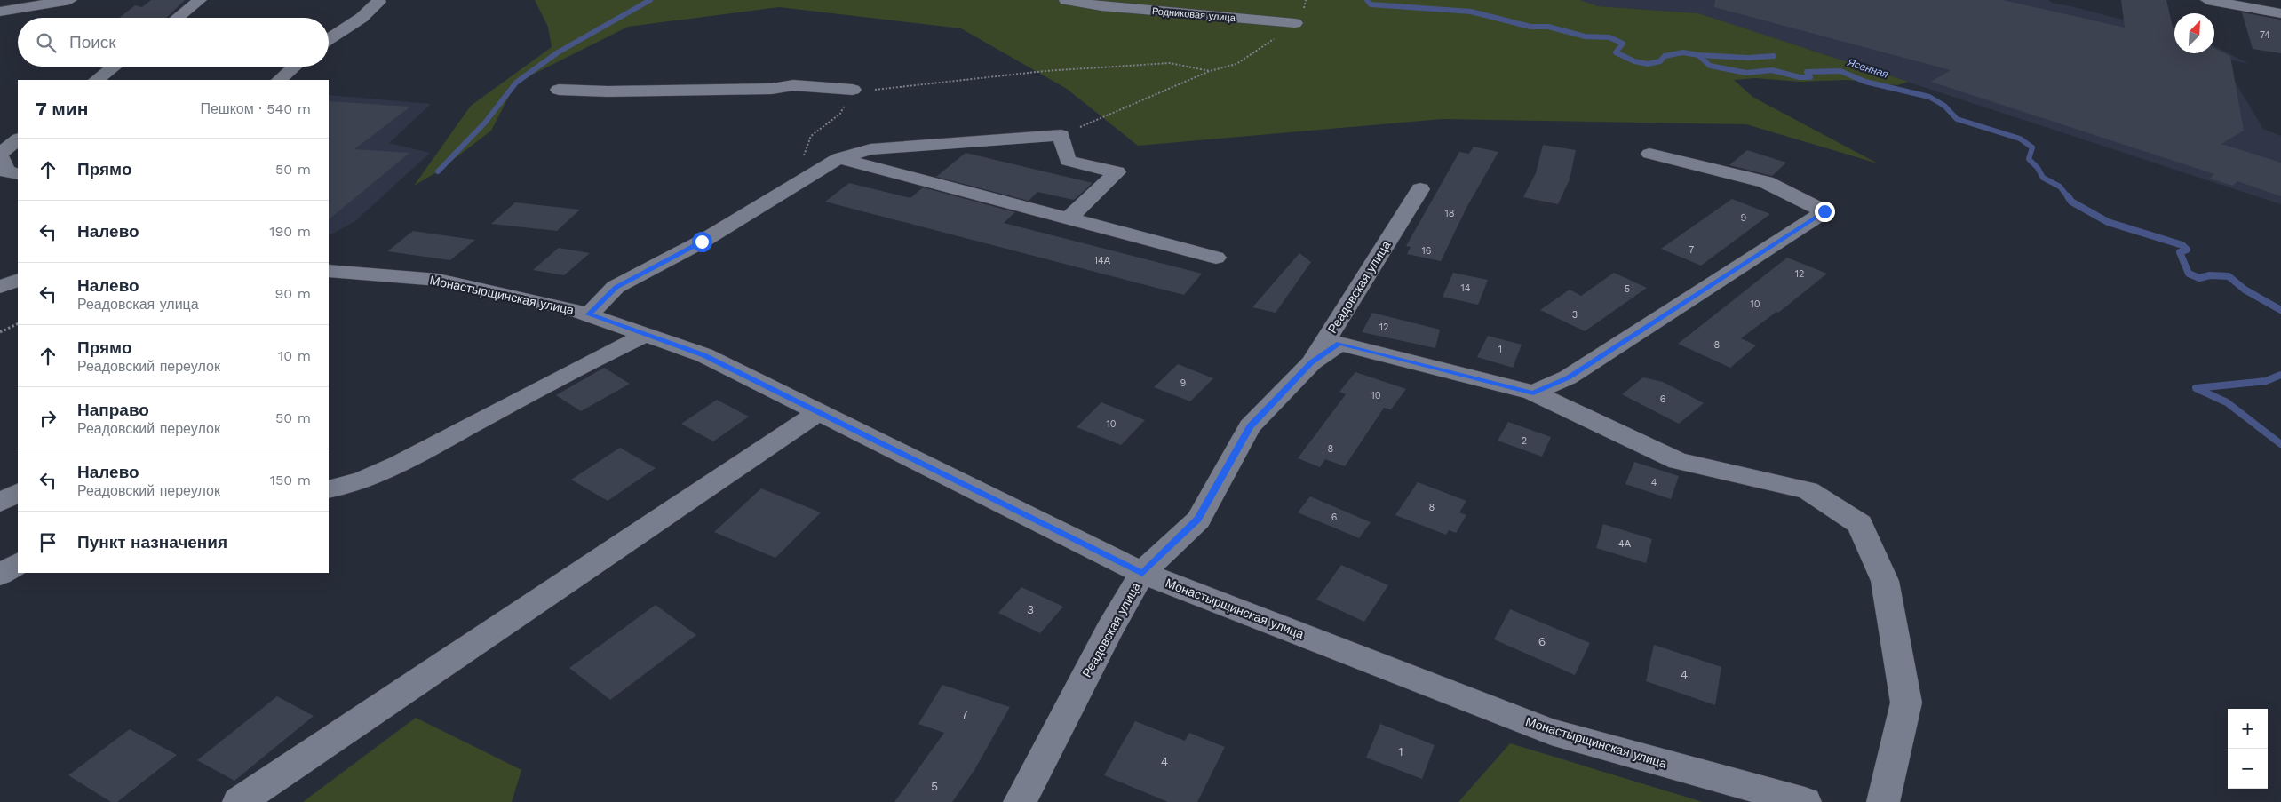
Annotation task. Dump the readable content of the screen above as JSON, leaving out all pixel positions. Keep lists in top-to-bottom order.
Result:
{
  "streets": {
    "street": ["Родниковая улица", "Реадовская улица", "Монастырщинская улица"]
  },
  "crossings": [
    ["Реадовская улица", "Монастырщинская улица"]
  ],
  "water": ["Ясенная"],
  "house_numbers": [
    "74",
    "18",
    "9",
    "7",
    "16",
    "14А",
    "12",
    "14",
    "5",
    "10",
    "3",
    "12",
    "8",
    "1",
    "9",
    "10",
    "6",
    "10",
    "2",
    "8",
    "4",
    "8",
    "6",
    "4А",
    "3",
    "6",
    "4",
    "7",
    "1",
    "4",
    "5"
  ],
  "north": "top right",
  "page": {
    "search": "Поиск",
    "heading": ["7 мин", "Пешком · 540 m"],
    "list": [
      ["Прямо", "50 m"],
      ["Налево", "190 m"],
      ["Налево", "Реадовская улица", "90 m"],
      ["Прямо", "Реадовский переулок", "10 m"],
      ["Направо", "Реадовский переулок", "50 m"],
      ["Налево", "Реадовский переулок", "150 m"],
      "Пункт назначения"
    ],
    "map_buttons": ["+", "−"]
  }
}
